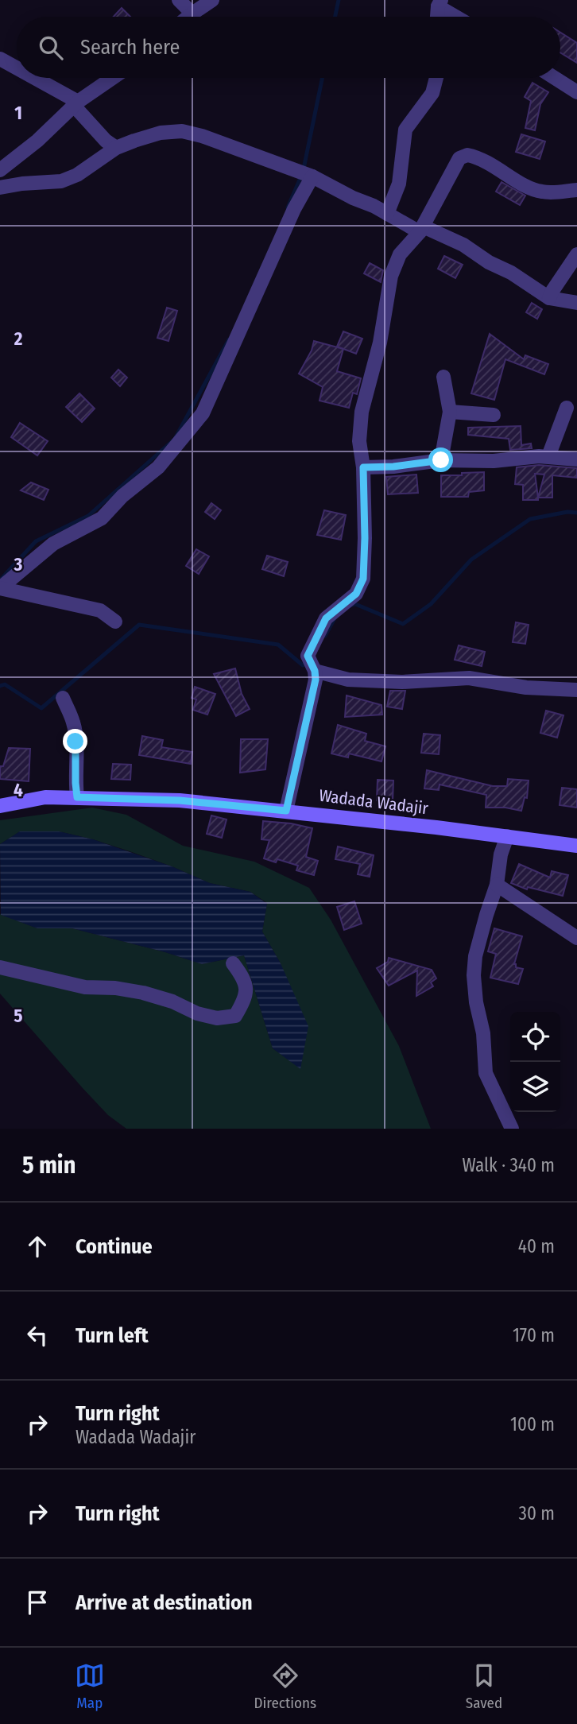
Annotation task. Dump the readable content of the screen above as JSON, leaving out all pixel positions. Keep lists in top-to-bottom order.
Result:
{
  "streets": {
    "street": ["Wadada Wadajir"]
  },
  "page": {
    "search": "Search here",
    "heading": ["5 min", "Walk · 340 m"],
    "list": [
      ["Continue", "40 m"],
      ["Turn left", "170 m"],
      ["Turn right", "Wadada Wadajir", "100 m"],
      ["Turn right", "30 m"],
      "Arrive at destination"
    ],
    "nav": ["Map", "Directions", "Saved"]
  },
  "grid": {
    "rows": [
      "1",
      "2",
      "3",
      "4",
      "5"
    ]
  }
}
